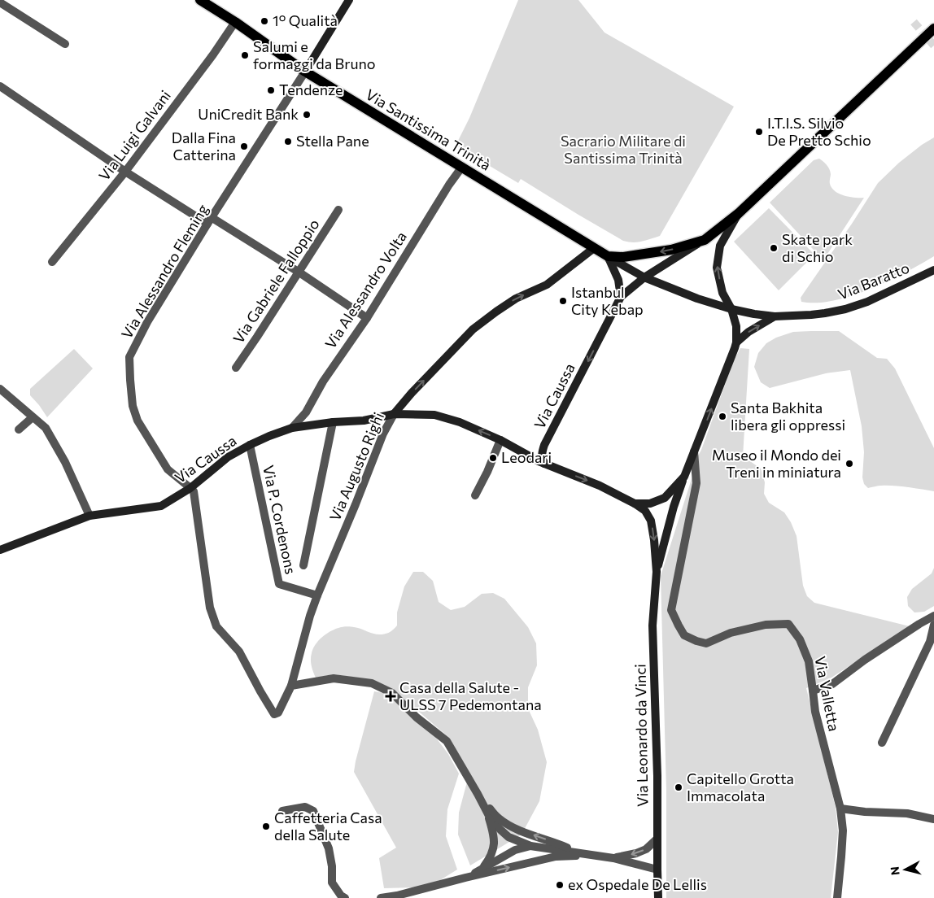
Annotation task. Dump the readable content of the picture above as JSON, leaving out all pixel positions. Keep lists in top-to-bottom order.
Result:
{
  "streets": {
    "main road": ["Via Santissima Trinità"],
    "street": [
      "Via Luigi Galvani",
      "Via Alessandro Fleming",
      "Via Gabriele Falloppio",
      "Via Baratto",
      "Via Alessandro Volta",
      "Via Caussa",
      "Via Augusto Righi",
      "Via P. Cordenons",
      "Via Valletta",
      "Via Leonardo da Vinci"
    ]
  },
  "crossings": [
    ["Via Santissima Trinità", "Via Luigi Galvani"],
    ["Via Santissima Trinità", "Via Alessandro Fleming"],
    ["Via Santissima Trinità", "Via Baratto"],
    ["Via Santissima Trinità", "Via Alessandro Volta"],
    ["Via Santissima Trinità", "Via Caussa"],
    ["Via Santissima Trinità", "Via Augusto Righi"],
    ["Via Alessandro Fleming", "Via Caussa"],
    ["Via Alessandro Fleming", "Via Augusto Righi"],
    ["Via Baratto", "Via Caussa"],
    ["Via Alessandro Volta", "Via Caussa"],
    ["Via Caussa", "Via Augusto Righi"],
    ["Via Caussa", "Via P. Cordenons"],
    ["Via Caussa", "Via Leonardo da Vinci"],
    ["Via Augusto Righi", "Via P. Cordenons"],
    ["Via Valletta", "Via Leonardo da Vinci"]
  ],
  "parks": ["Sacrario Militare di Santissima Trinità"],
  "places": {
    "other": [
      "1° Qualità",
      "Salumi e formaggi da Bruno",
      "Tendenze",
      "UniCredit Bank",
      "I.T.I.S. Silvio De Pretto Schio",
      "Stella Pane",
      "Dalla Fina Catterina",
      "Skate park di Schio",
      "Istanbul City Kebap",
      "Santa Bakhita libera gli oppressi",
      "Leodari",
      "Museo il Mondo dei Treni in miniatura",
      "Capitello Grotta Immacolata",
      "Caffetteria Casa della Salute",
      "ex Ospedale De Lellis"
    ],
    "health": ["Casa della Salute - ULSS 7 Pedemontana"]
  },
  "north": "left"
}
